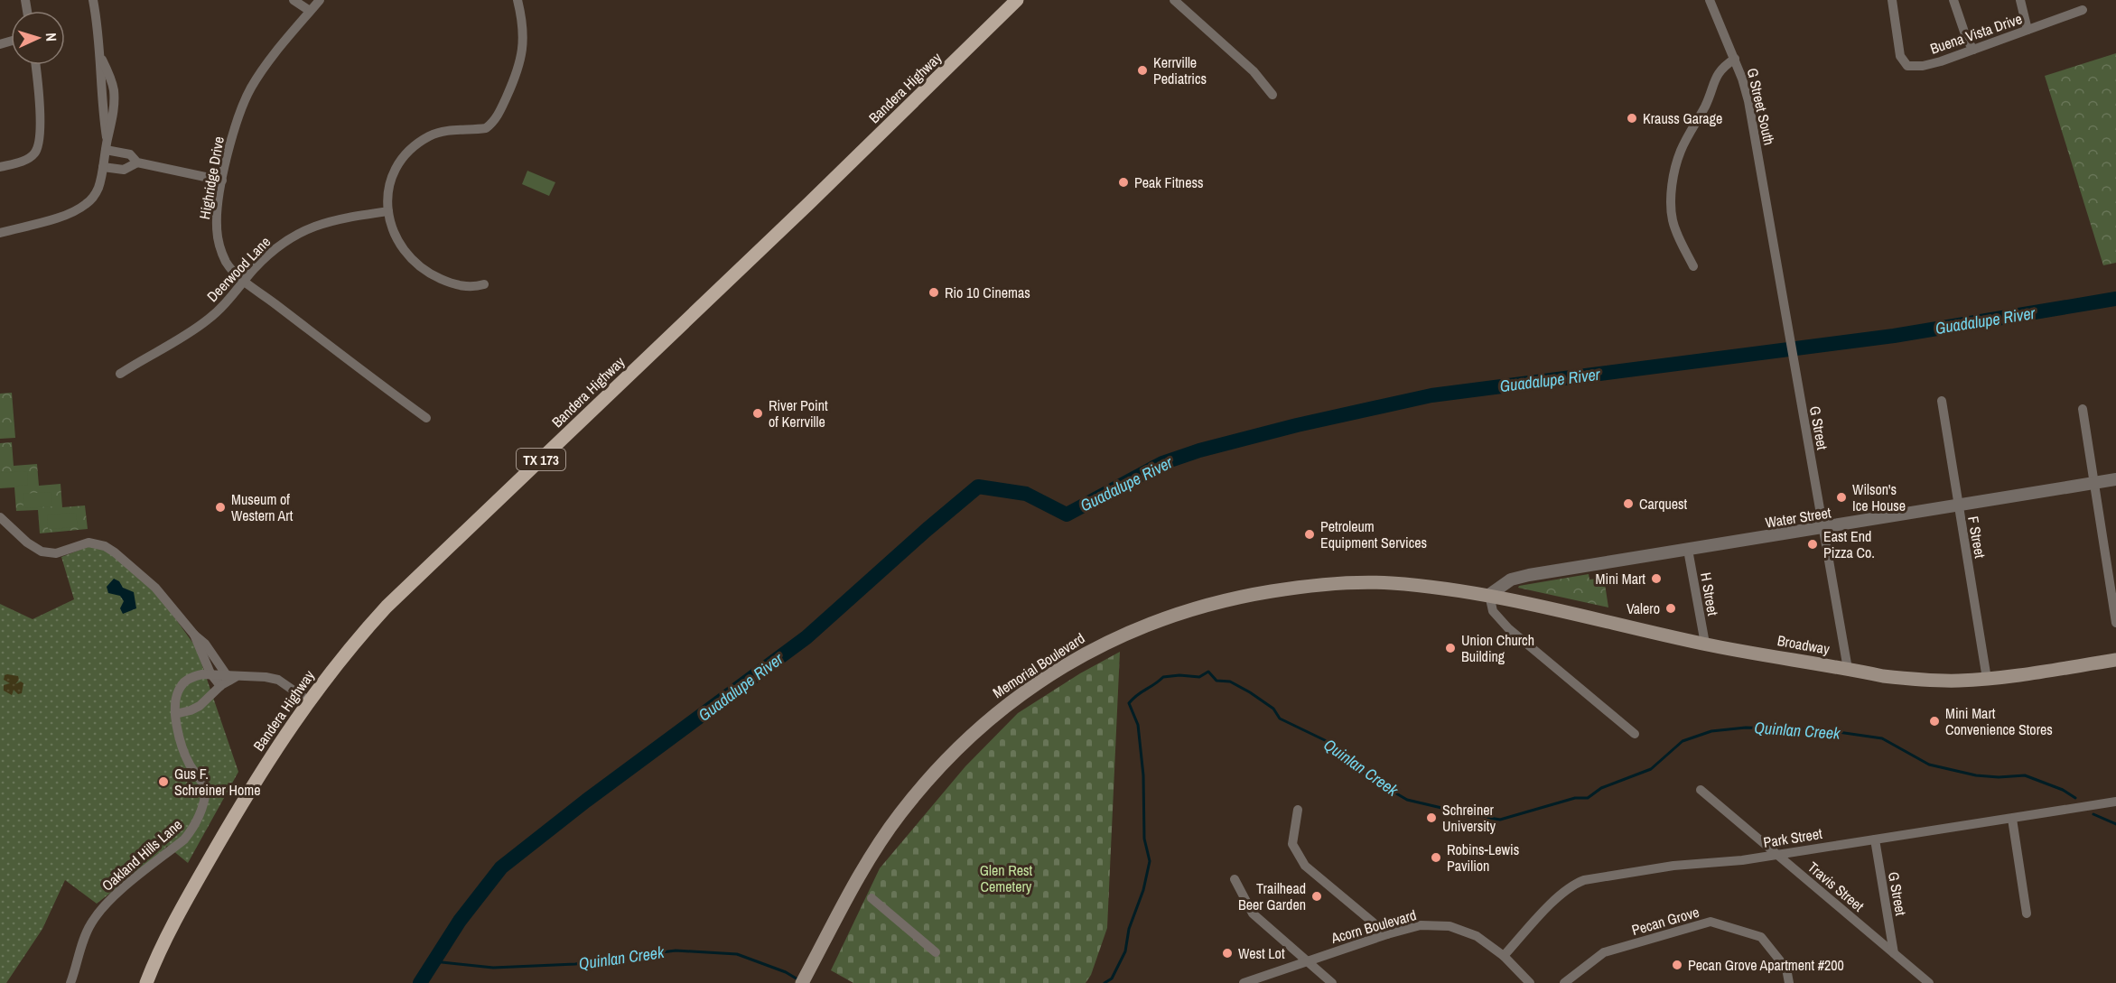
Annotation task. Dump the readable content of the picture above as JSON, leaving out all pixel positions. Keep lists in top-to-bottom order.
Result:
{
  "streets": {
    "main road": [
      "Bandera Highway",
      "TX 173",
      "Broadway",
      "Memorial Boulevard"
    ],
    "street": [
      "Buena Vista Drive",
      "G Street South",
      "Highridge Drive",
      "Deerwood Lane",
      "G Street",
      "Water Street",
      "F Street",
      "H Street",
      "Park Street",
      "Oakland Hills Lane",
      "Travis Street",
      "Pecan Grove",
      "Acorn Boulevard"
    ]
  },
  "crossings": [
    ["Bandera Highway", "Oakland Hills Lane"],
    ["G Street South", "G Street"],
    ["Highridge Drive", "Deerwood Lane"],
    ["G Street", "Water Street"],
    ["G Street", "Broadway"],
    ["G Street", "Park Street"],
    ["G Street", "Travis Street"],
    ["Water Street", "F Street"],
    ["Water Street", "H Street"],
    ["Water Street", "Broadway"],
    ["Water Street", "Memorial Boulevard"],
    ["F Street", "Broadway"],
    ["H Street", "Broadway"],
    ["Broadway", "Memorial Boulevard"],
    ["Park Street", "Travis Street"],
    ["Park Street", "Acorn Boulevard"]
  ],
  "water": ["Guadalupe River", "Quinlan Creek"],
  "parks": ["Glen Rest Cemetery"],
  "places": [
    "Kerrville Pediatrics",
    "Krauss Garage",
    "Peak Fitness",
    "Rio 10 Cinemas",
    "River Point of Kerrville",
    "Wilson's Ice House",
    "Carquest",
    "Museum of Western Art",
    "Petroleum Equipment Services",
    "East End Pizza Co.",
    "Mini Mart",
    "Valero",
    "Union Church Building",
    "Mini Mart Convenience Stores",
    "Gus F. Schreiner Home",
    "Schreiner University",
    "Robins-Lewis Pavilion",
    "Trailhead Beer Garden",
    "West Lot",
    "Pecan Grove Apartment #200"
  ],
  "north": "right"
}
